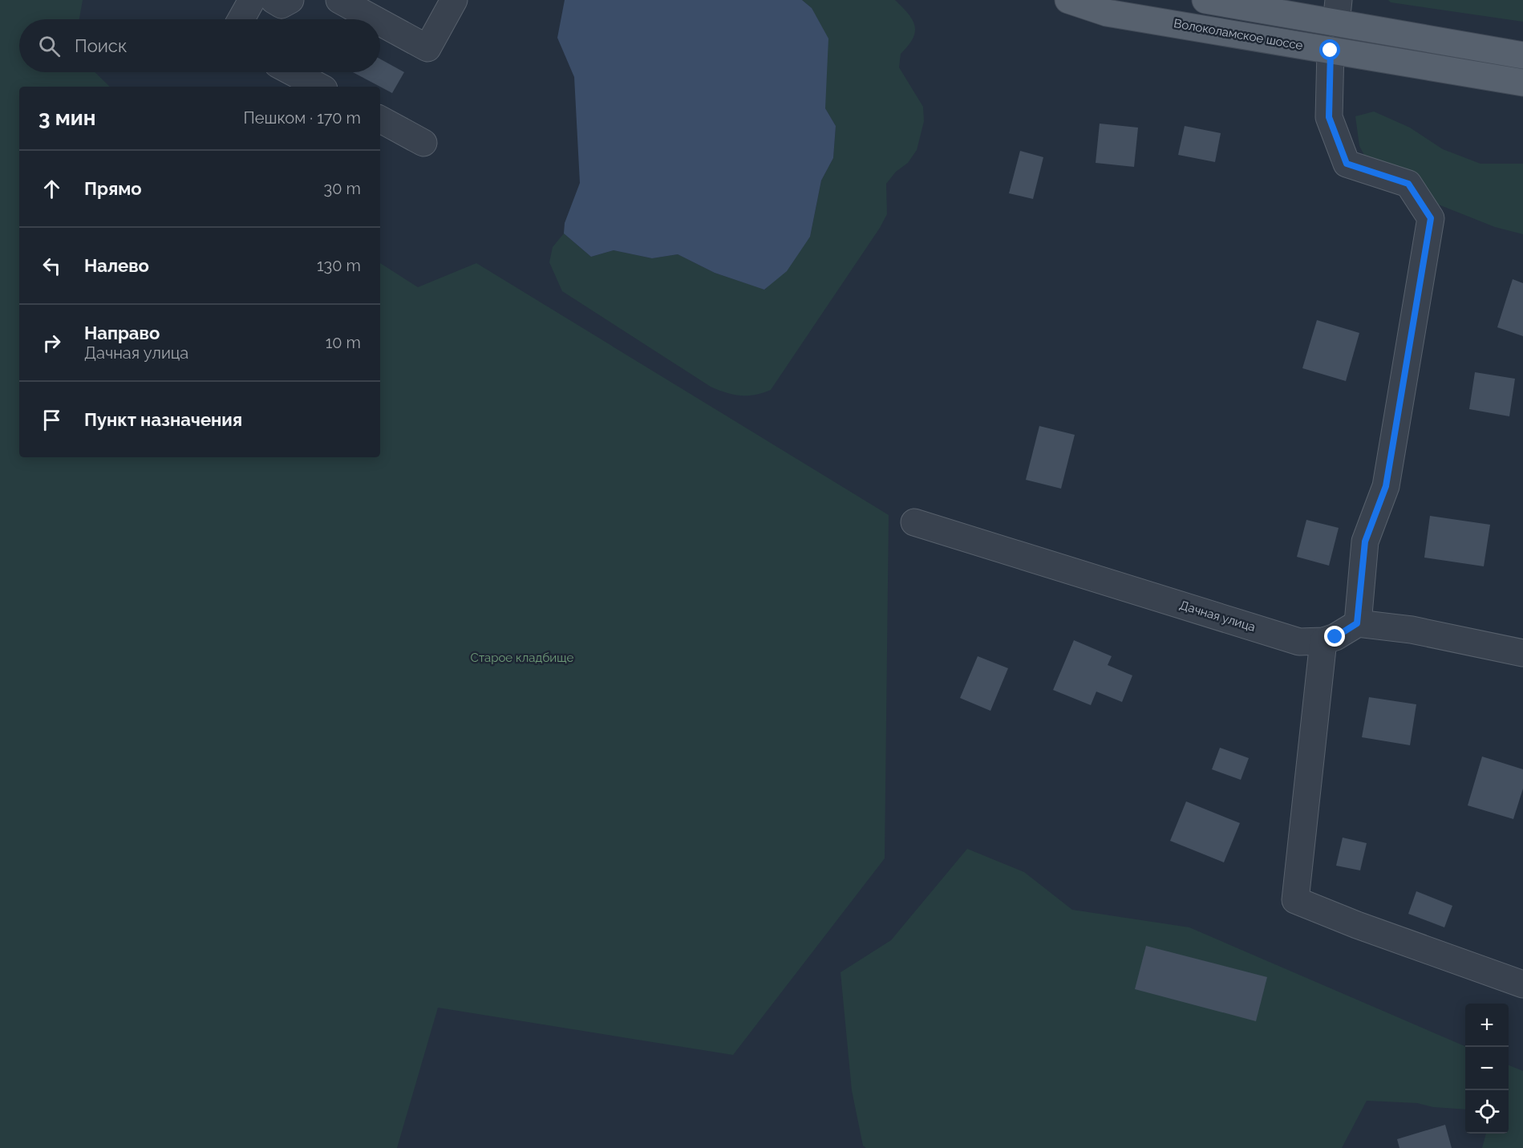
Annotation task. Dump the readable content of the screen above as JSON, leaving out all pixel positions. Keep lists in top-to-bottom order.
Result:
{
  "streets": {
    "main road": ["Волоколамское шоссе"],
    "street": ["Дачная улица"]
  },
  "parks": ["Старое кладбище"],
  "page": {
    "search": "Поиск",
    "heading": ["3 мин", "Пешком · 170 m"],
    "list": [
      ["Прямо", "30 m"],
      ["Налево", "130 m"],
      ["Направо", "Дачная улица", "10 m"],
      "Пункт назначения"
    ],
    "map_buttons": ["+", "−"]
  }
}
